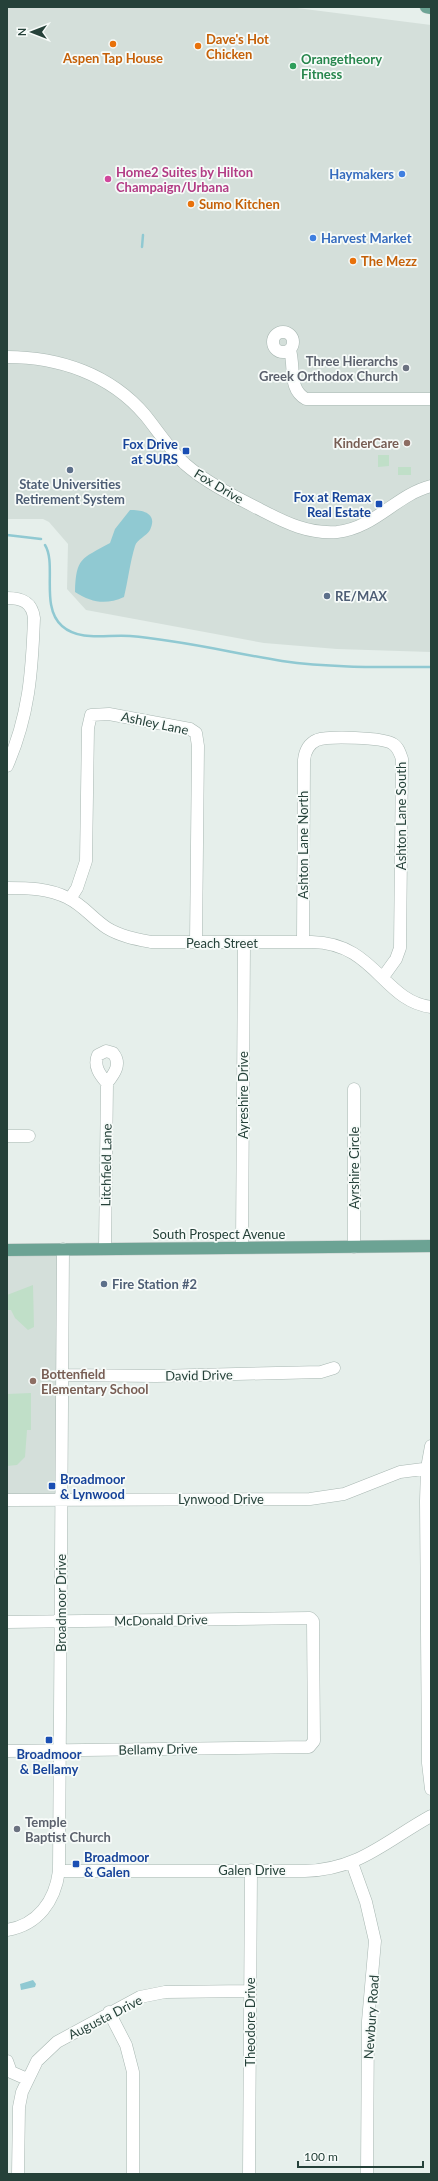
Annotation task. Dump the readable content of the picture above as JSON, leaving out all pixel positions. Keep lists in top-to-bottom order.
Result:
{
  "streets": {
    "main road": ["South Prospect Avenue"],
    "street": [
      "Fox Drive",
      "Ashley Lane",
      "Ashton Lane South",
      "Ashton Lane North",
      "Peach Street",
      "Ayreshire Drive",
      "Litchfield Lane",
      "Ayrshire Circle",
      "David Drive",
      "Lynwood Drive",
      "Broadmoor Drive",
      "McDonald Drive",
      "Bellamy Drive",
      "Galen Drive",
      "Augusta Drive",
      "Newbury Road",
      "Theodore Drive"
    ]
  },
  "crossings": [
    ["Ashley Lane", "Peach Street"],
    ["Ashton Lane South", "Ashton Lane North"],
    ["Ashton Lane South", "Peach Street"],
    ["Ashton Lane North", "Peach Street"],
    ["Peach Street", "Ayreshire Drive"],
    ["Ayreshire Drive", "South Prospect Avenue"],
    ["Litchfield Lane", "South Prospect Avenue"],
    ["Ayrshire Circle", "South Prospect Avenue"],
    ["South Prospect Avenue", "Broadmoor Drive"],
    ["David Drive", "Broadmoor Drive"],
    ["Lynwood Drive", "Broadmoor Drive"],
    ["Broadmoor Drive", "McDonald Drive"],
    ["Broadmoor Drive", "Bellamy Drive"],
    ["Broadmoor Drive", "Galen Drive"],
    ["McDonald Drive", "Bellamy Drive"],
    ["Galen Drive", "Newbury Road"],
    ["Galen Drive", "Theodore Drive"],
    ["Augusta Drive", "Theodore Drive"]
  ],
  "places": {
    "other": [
      "Aspen Tap House",
      "Dave's Hot Chicken",
      "Orangetheory Fitness",
      "Haymakers",
      "Home2 Suites by Hilton Champaign/Urbana",
      "Sumo Kitchen",
      "Harvest Market",
      "The Mezz",
      "Three Hierarchs Greek Orthodox Church",
      "KinderCare",
      "State Universities Retirement System",
      "RE/MAX",
      "Fire Station #2",
      "Bottenfield Elementary School",
      "Temple Baptist Church"
    ],
    "transit": [
      "Fox Drive at SURS",
      "Fox at Remax Real Estate",
      "Broadmoor & Lynwood",
      "Broadmoor & Bellamy",
      "Broadmoor & Galen"
    ]
  },
  "scale_bar": "100 m",
  "north": "left"
}
